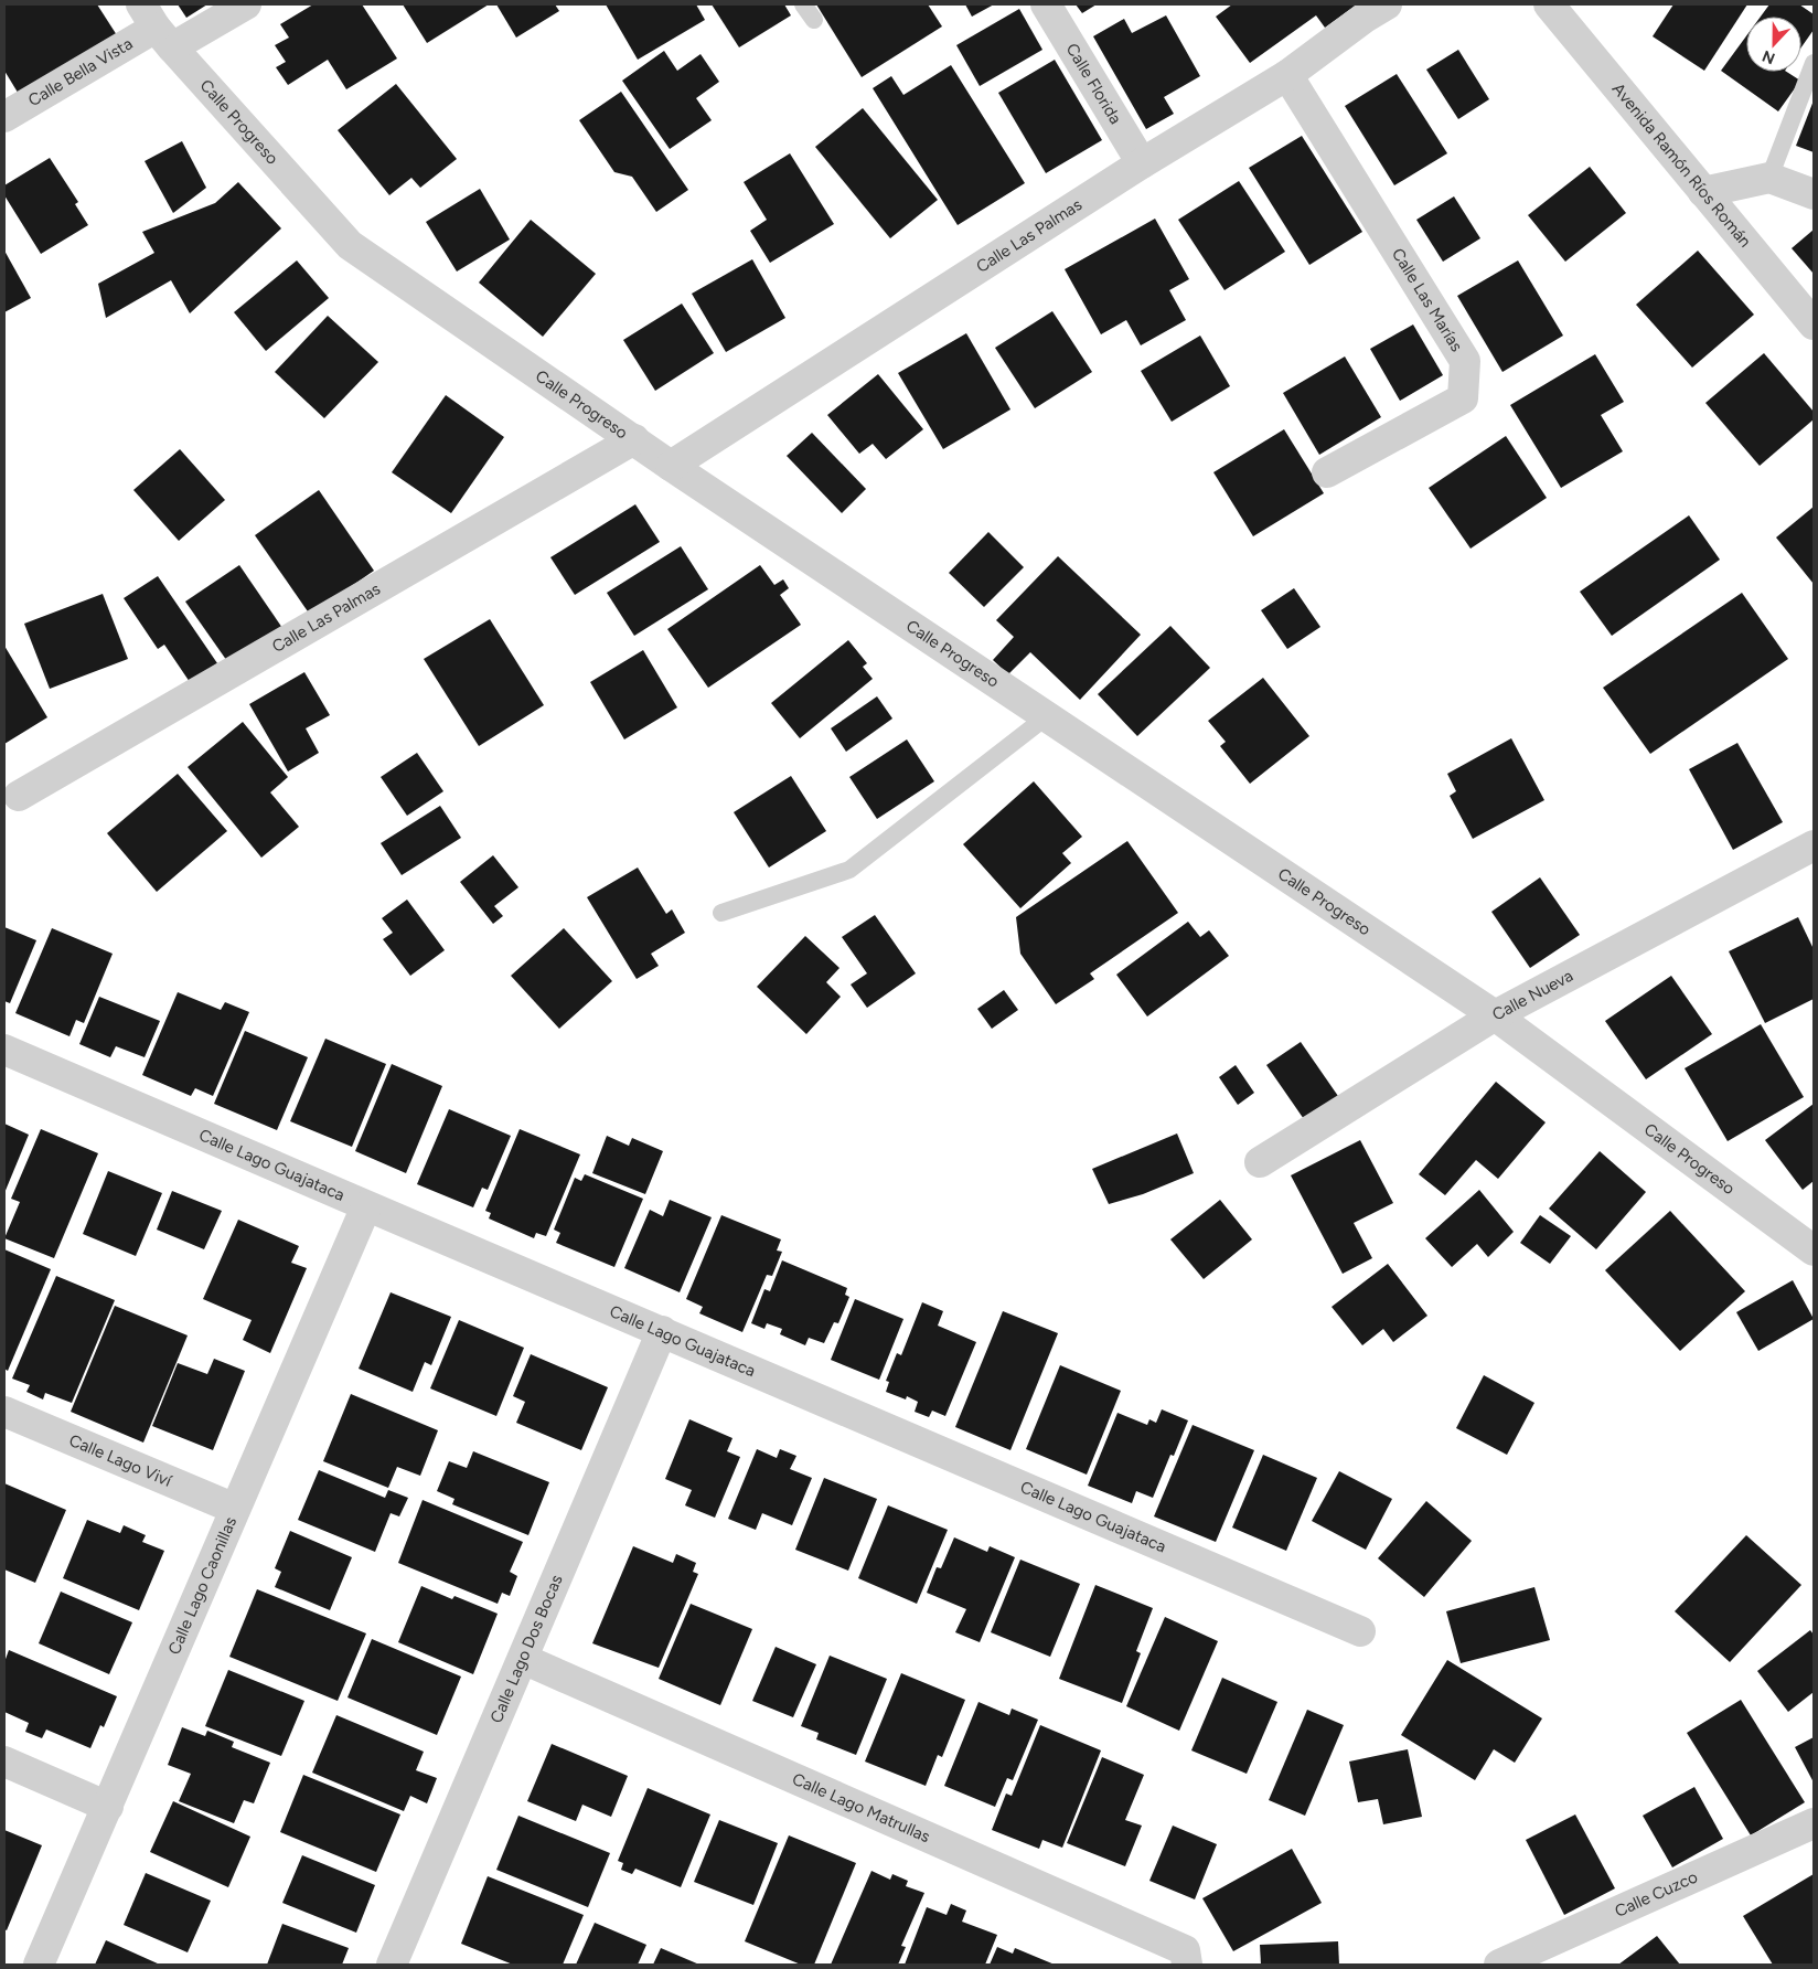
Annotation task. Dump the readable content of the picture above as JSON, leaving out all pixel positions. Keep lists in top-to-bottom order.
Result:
{
  "streets": {
    "street": [
      "Calle Bella Vista",
      "Calle Florida",
      "Calle Progreso",
      "Avenida Ramón Ríos Román",
      "Calle Las Palmas",
      "Calle Las Marías",
      "Calle Nueva",
      "Calle Lago Guajataca",
      "Calle Lago Viví",
      "Calle Lago Caonillas",
      "Calle Lago Dos Bocas",
      "Calle Lago Matrullas",
      "Calle Cuzco"
    ]
  },
  "crossings": [
    ["Calle Bella Vista", "Calle Progreso"],
    ["Calle Florida", "Calle Las Palmas"],
    ["Calle Progreso", "Calle Las Palmas"],
    ["Calle Progreso", "Calle Nueva"],
    ["Calle Las Palmas", "Calle Las Marías"],
    ["Calle Lago Guajataca", "Calle Lago Caonillas"],
    ["Calle Lago Guajataca", "Calle Lago Dos Bocas"],
    ["Calle Lago Viví", "Calle Lago Caonillas"],
    ["Calle Lago Dos Bocas", "Calle Lago Matrullas"]
  ],
  "north": "bottom"
}
